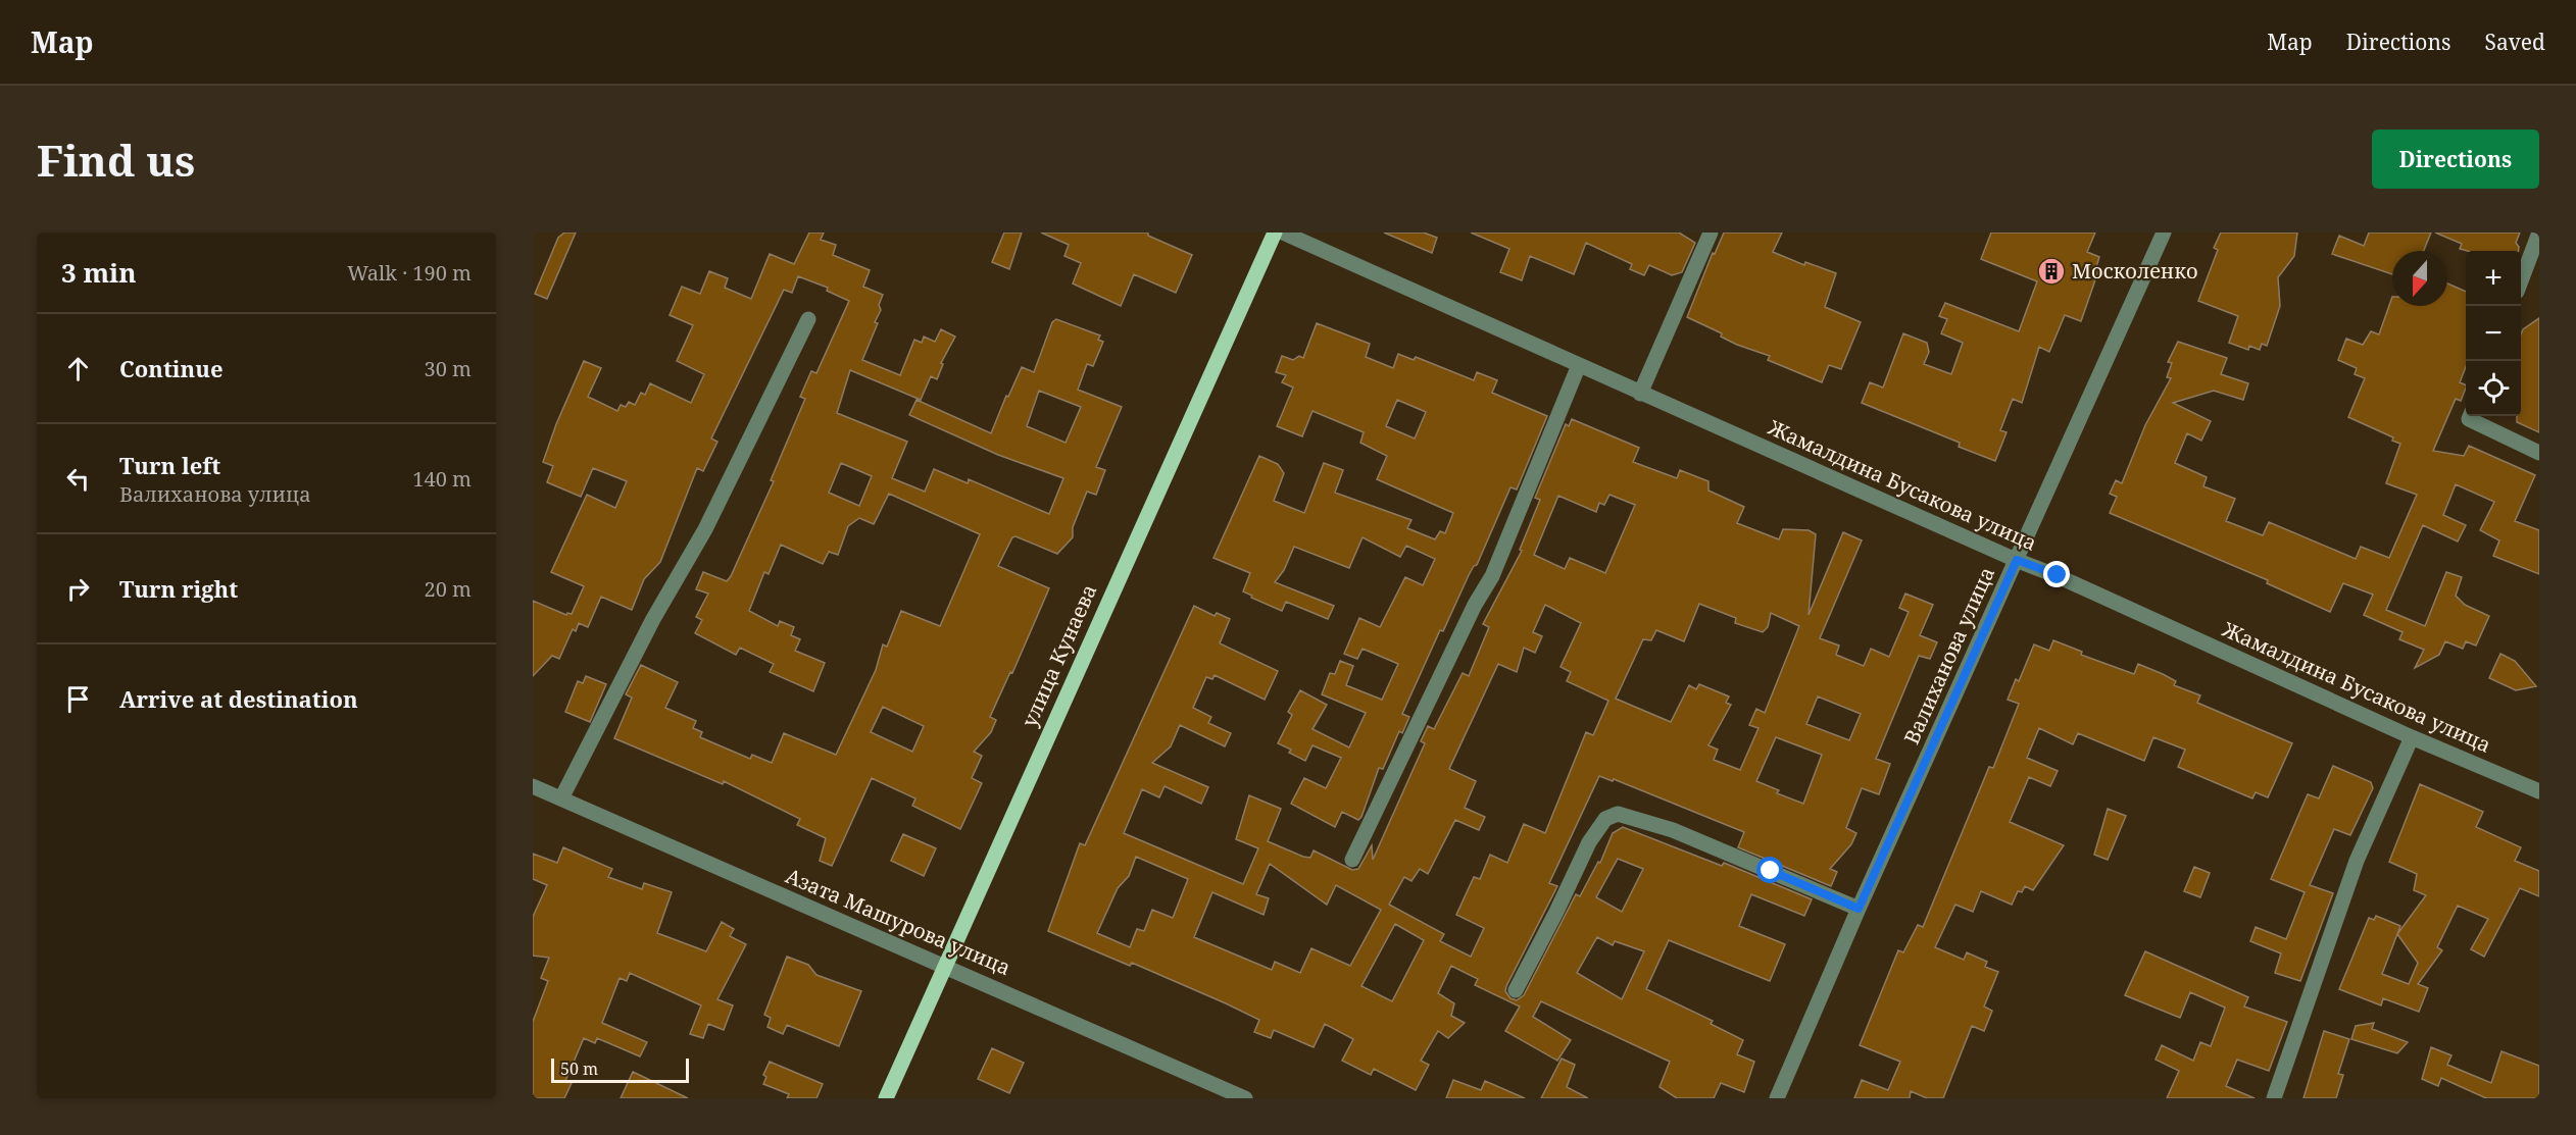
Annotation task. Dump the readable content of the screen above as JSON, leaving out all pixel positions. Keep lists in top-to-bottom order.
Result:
{
  "streets": {
    "main road": ["улица Кунаева"],
    "street": ["Жамалдина Бусакова улица", "Валиханова улица", "Азата Машурова улица"]
  },
  "crossings": [
    ["Жамалдина Бусакова улица", "Валиханова улица"],
    ["улица Кунаева", "Азата Машурова улица"]
  ],
  "places": {
    "building": ["Москоленко"]
  },
  "scale_bar": "50 m",
  "north": "bottom",
  "page": {
    "header": "Map",
    "nav": ["Map", "Directions", "Saved"],
    "buttons": "Directions",
    "title": "Find us",
    "heading": ["3 min", "Walk · 190 m"],
    "map_buttons": ["+", "−"],
    "list": [
      ["Continue", "30 m"],
      ["Turn left", "Валиханова улица", "140 m"],
      ["Turn right", "20 m"],
      "Arrive at destination"
    ],
    "scale": "50 m"
  }
}
